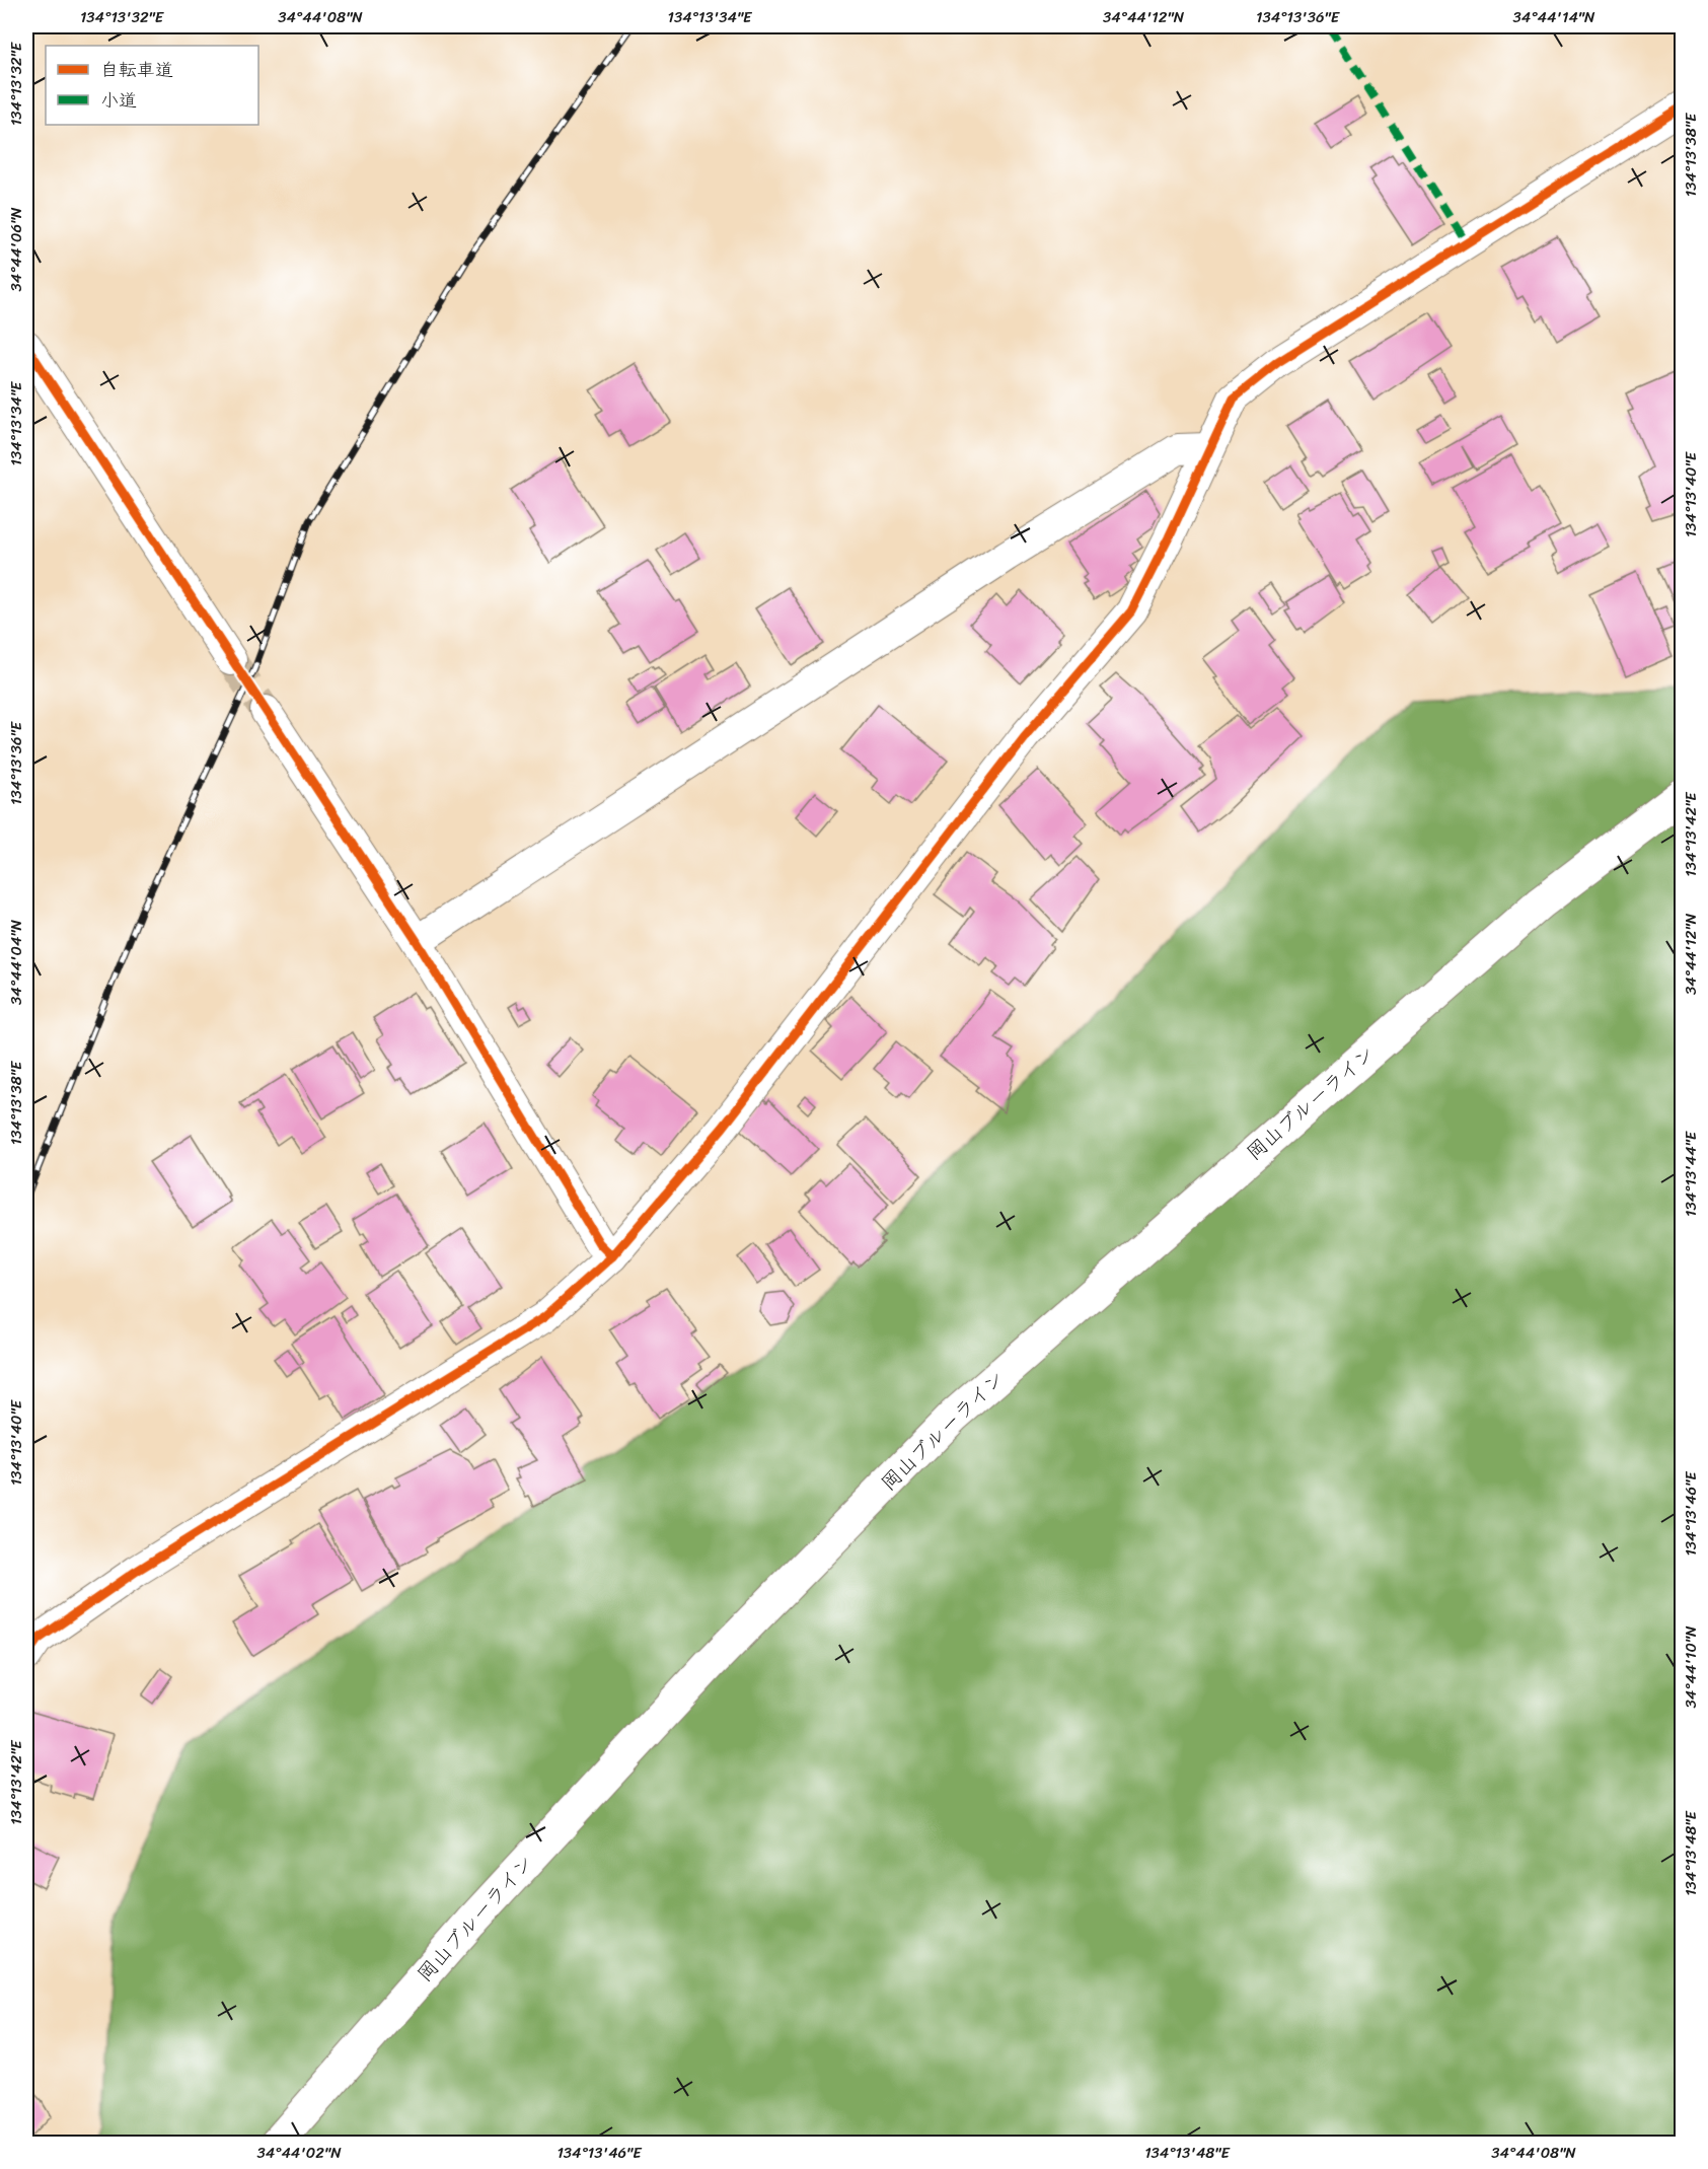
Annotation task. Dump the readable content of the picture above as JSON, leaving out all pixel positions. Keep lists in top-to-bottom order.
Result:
{
  "streets": {
    "main road": ["岡山ブルーライン"]
  },
  "legend": ["自転車道", "小道"],
  "coordinates": [
    "134°13'32\"E",
    "34°44'08\"N",
    "134°13'34\"E",
    "34°44'12\"N",
    "134°13'36\"E",
    "34°44'14\"N",
    "134°13'38\"E",
    "34°44'06\"N",
    "134°13'40\"E",
    "134°13'42\"E",
    "34°44'04\"N",
    "134°13'44\"E",
    "134°13'46\"E",
    "34°44'10\"N",
    "134°13'48\"E",
    "34°44'02\"N"
  ]
}
